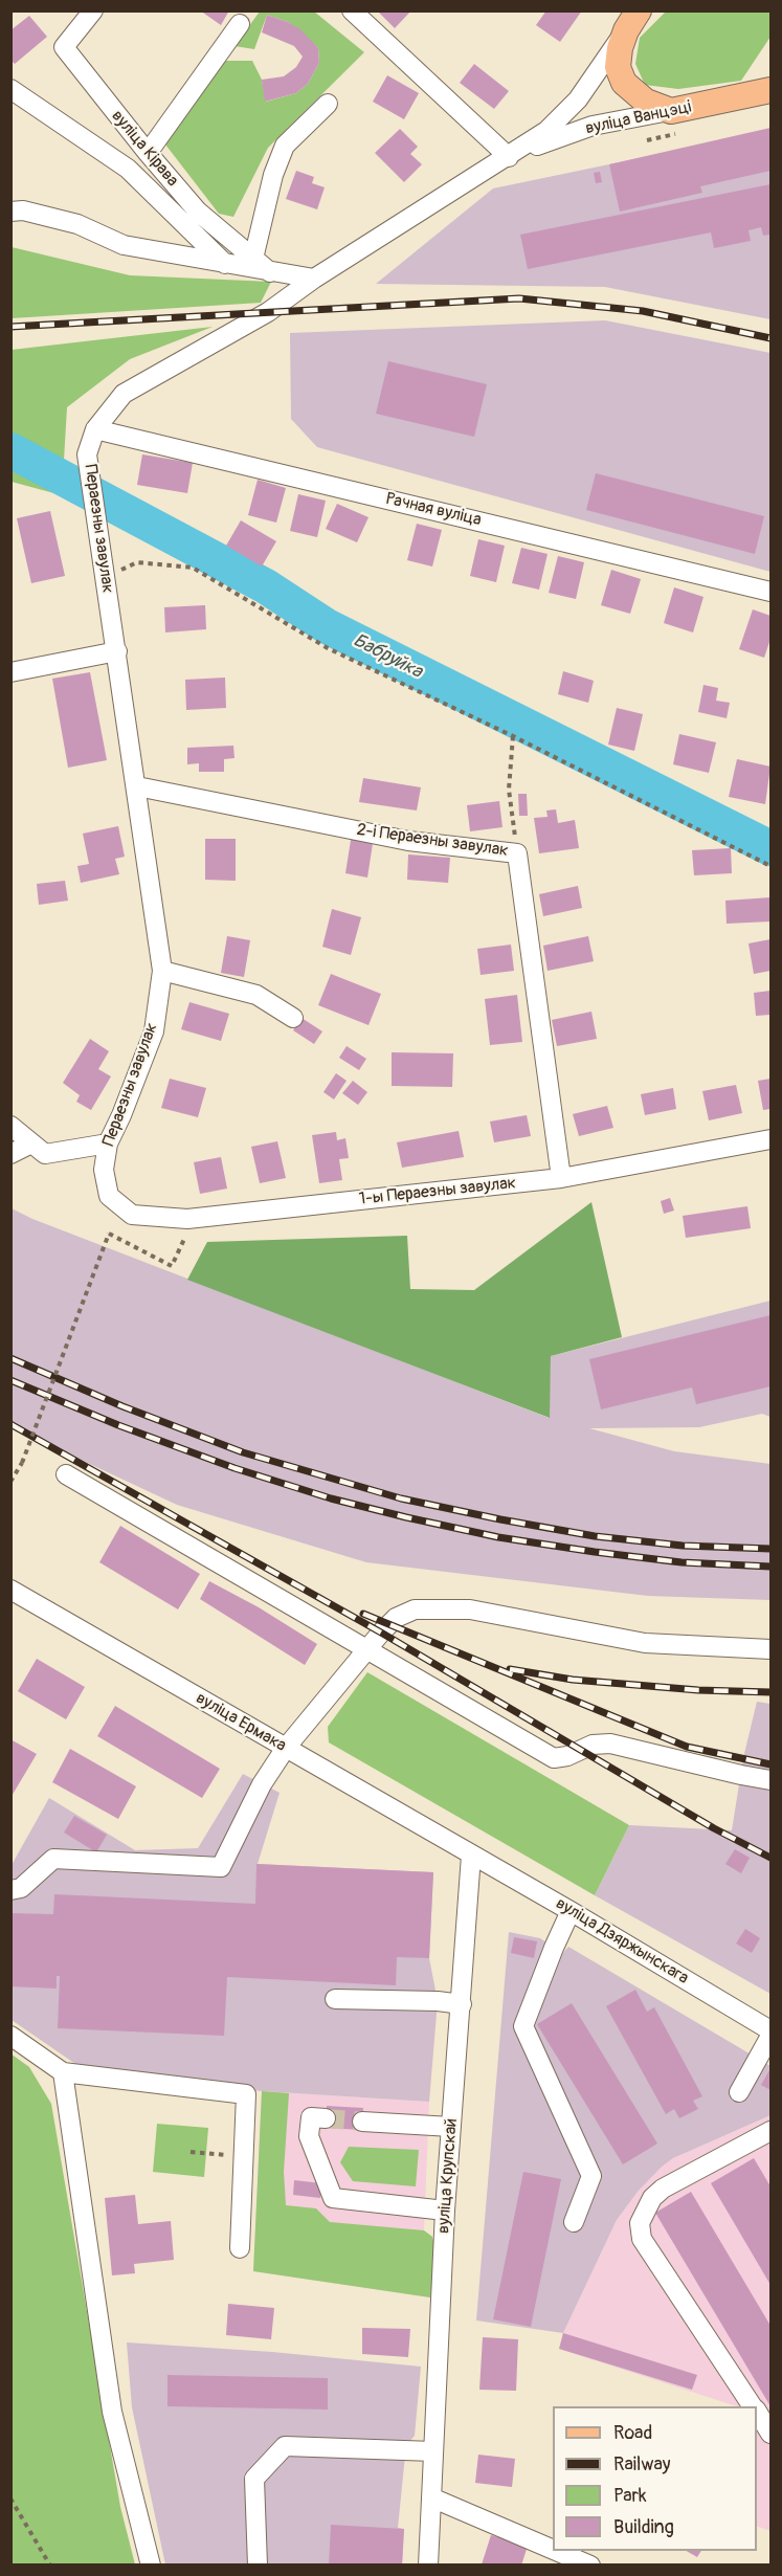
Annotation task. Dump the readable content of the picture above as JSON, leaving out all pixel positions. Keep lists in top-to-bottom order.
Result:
{
  "streets": {
    "main road": ["вуліца Ванцэці"],
    "street": [
      "вуліца Кірава",
      "Рачная вуліца",
      "Пераезны завулак",
      "2-і Пераезны завулак",
      "1-ы Пераезны завулак",
      "вуліца Ермака",
      "вуліца Дзяржынскага",
      "вуліца Крупскай"
    ]
  },
  "crossings": [
    ["Рачная вуліца", "Пераезны завулак"],
    ["Пераезны завулак", "2-і Пераезны завулак"],
    ["Пераезны завулак", "1-ы Пераезны завулак"],
    ["2-і Пераезны завулак", "1-ы Пераезны завулак"],
    ["вуліца Ермака", "вуліца Дзяржынскага"],
    ["вуліца Ермака", "вуліца Крупскай"],
    ["вуліца Дзяржынскага", "вуліца Крупскай"]
  ],
  "water": ["Бабруйка"],
  "legend": [
    "Road",
    "Railway",
    "Park",
    "Building"
  ]
}
